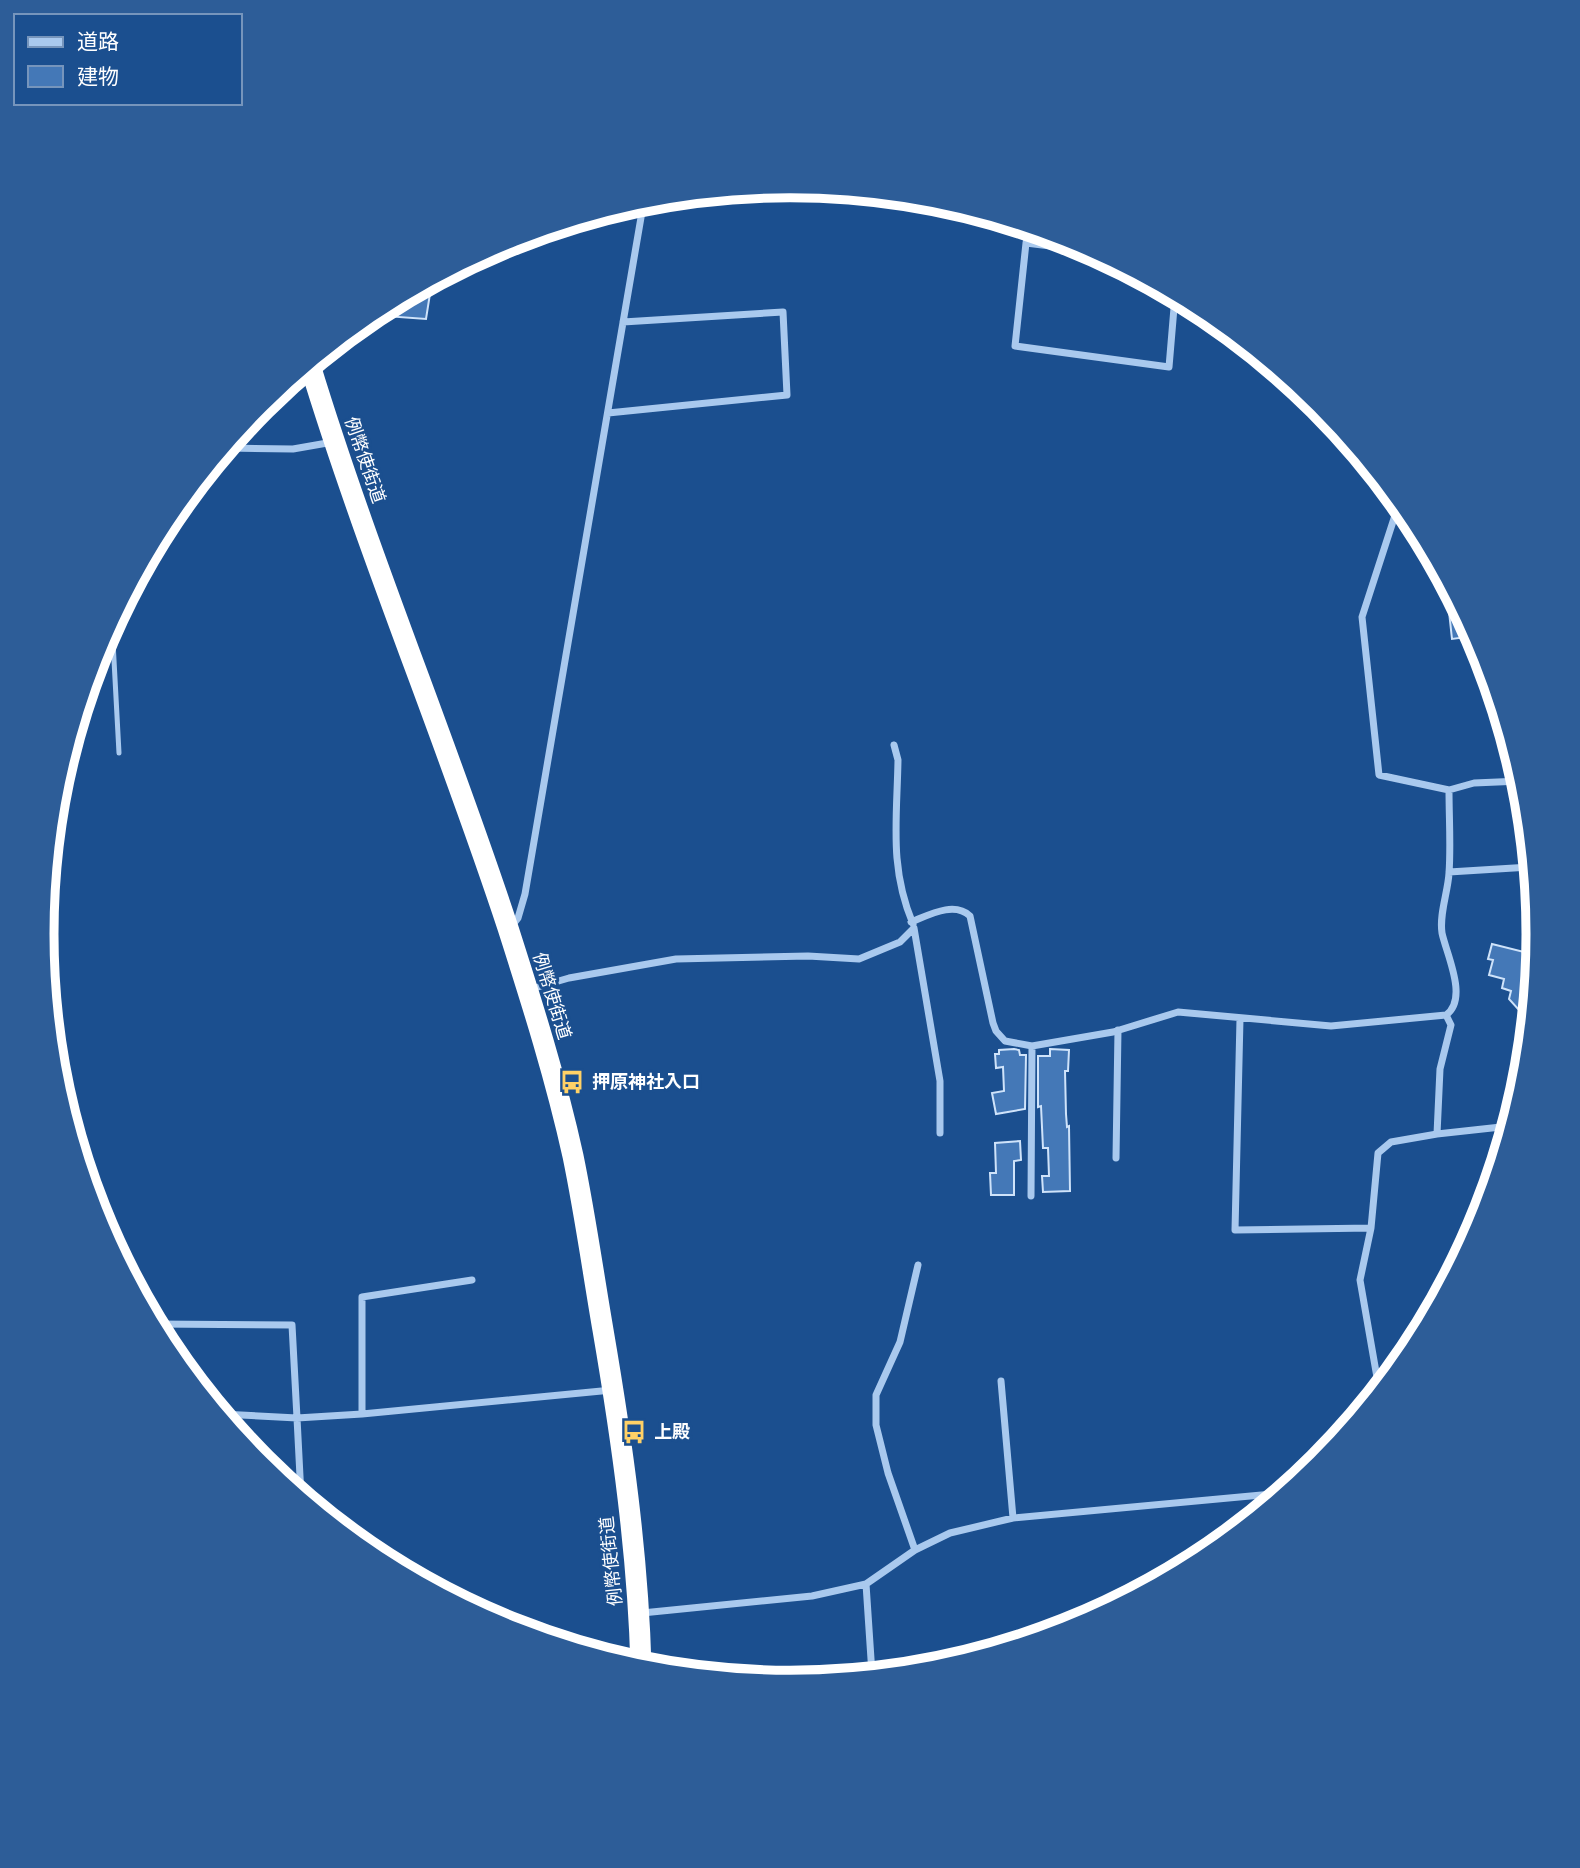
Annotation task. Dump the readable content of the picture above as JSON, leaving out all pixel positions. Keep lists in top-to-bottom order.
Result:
{
  "streets": {
    "highway": ["例幣使街道"]
  },
  "places": {
    "bus stop": ["押原神社入口", "上殿"]
  },
  "legend": ["道路", "建物"]
}
